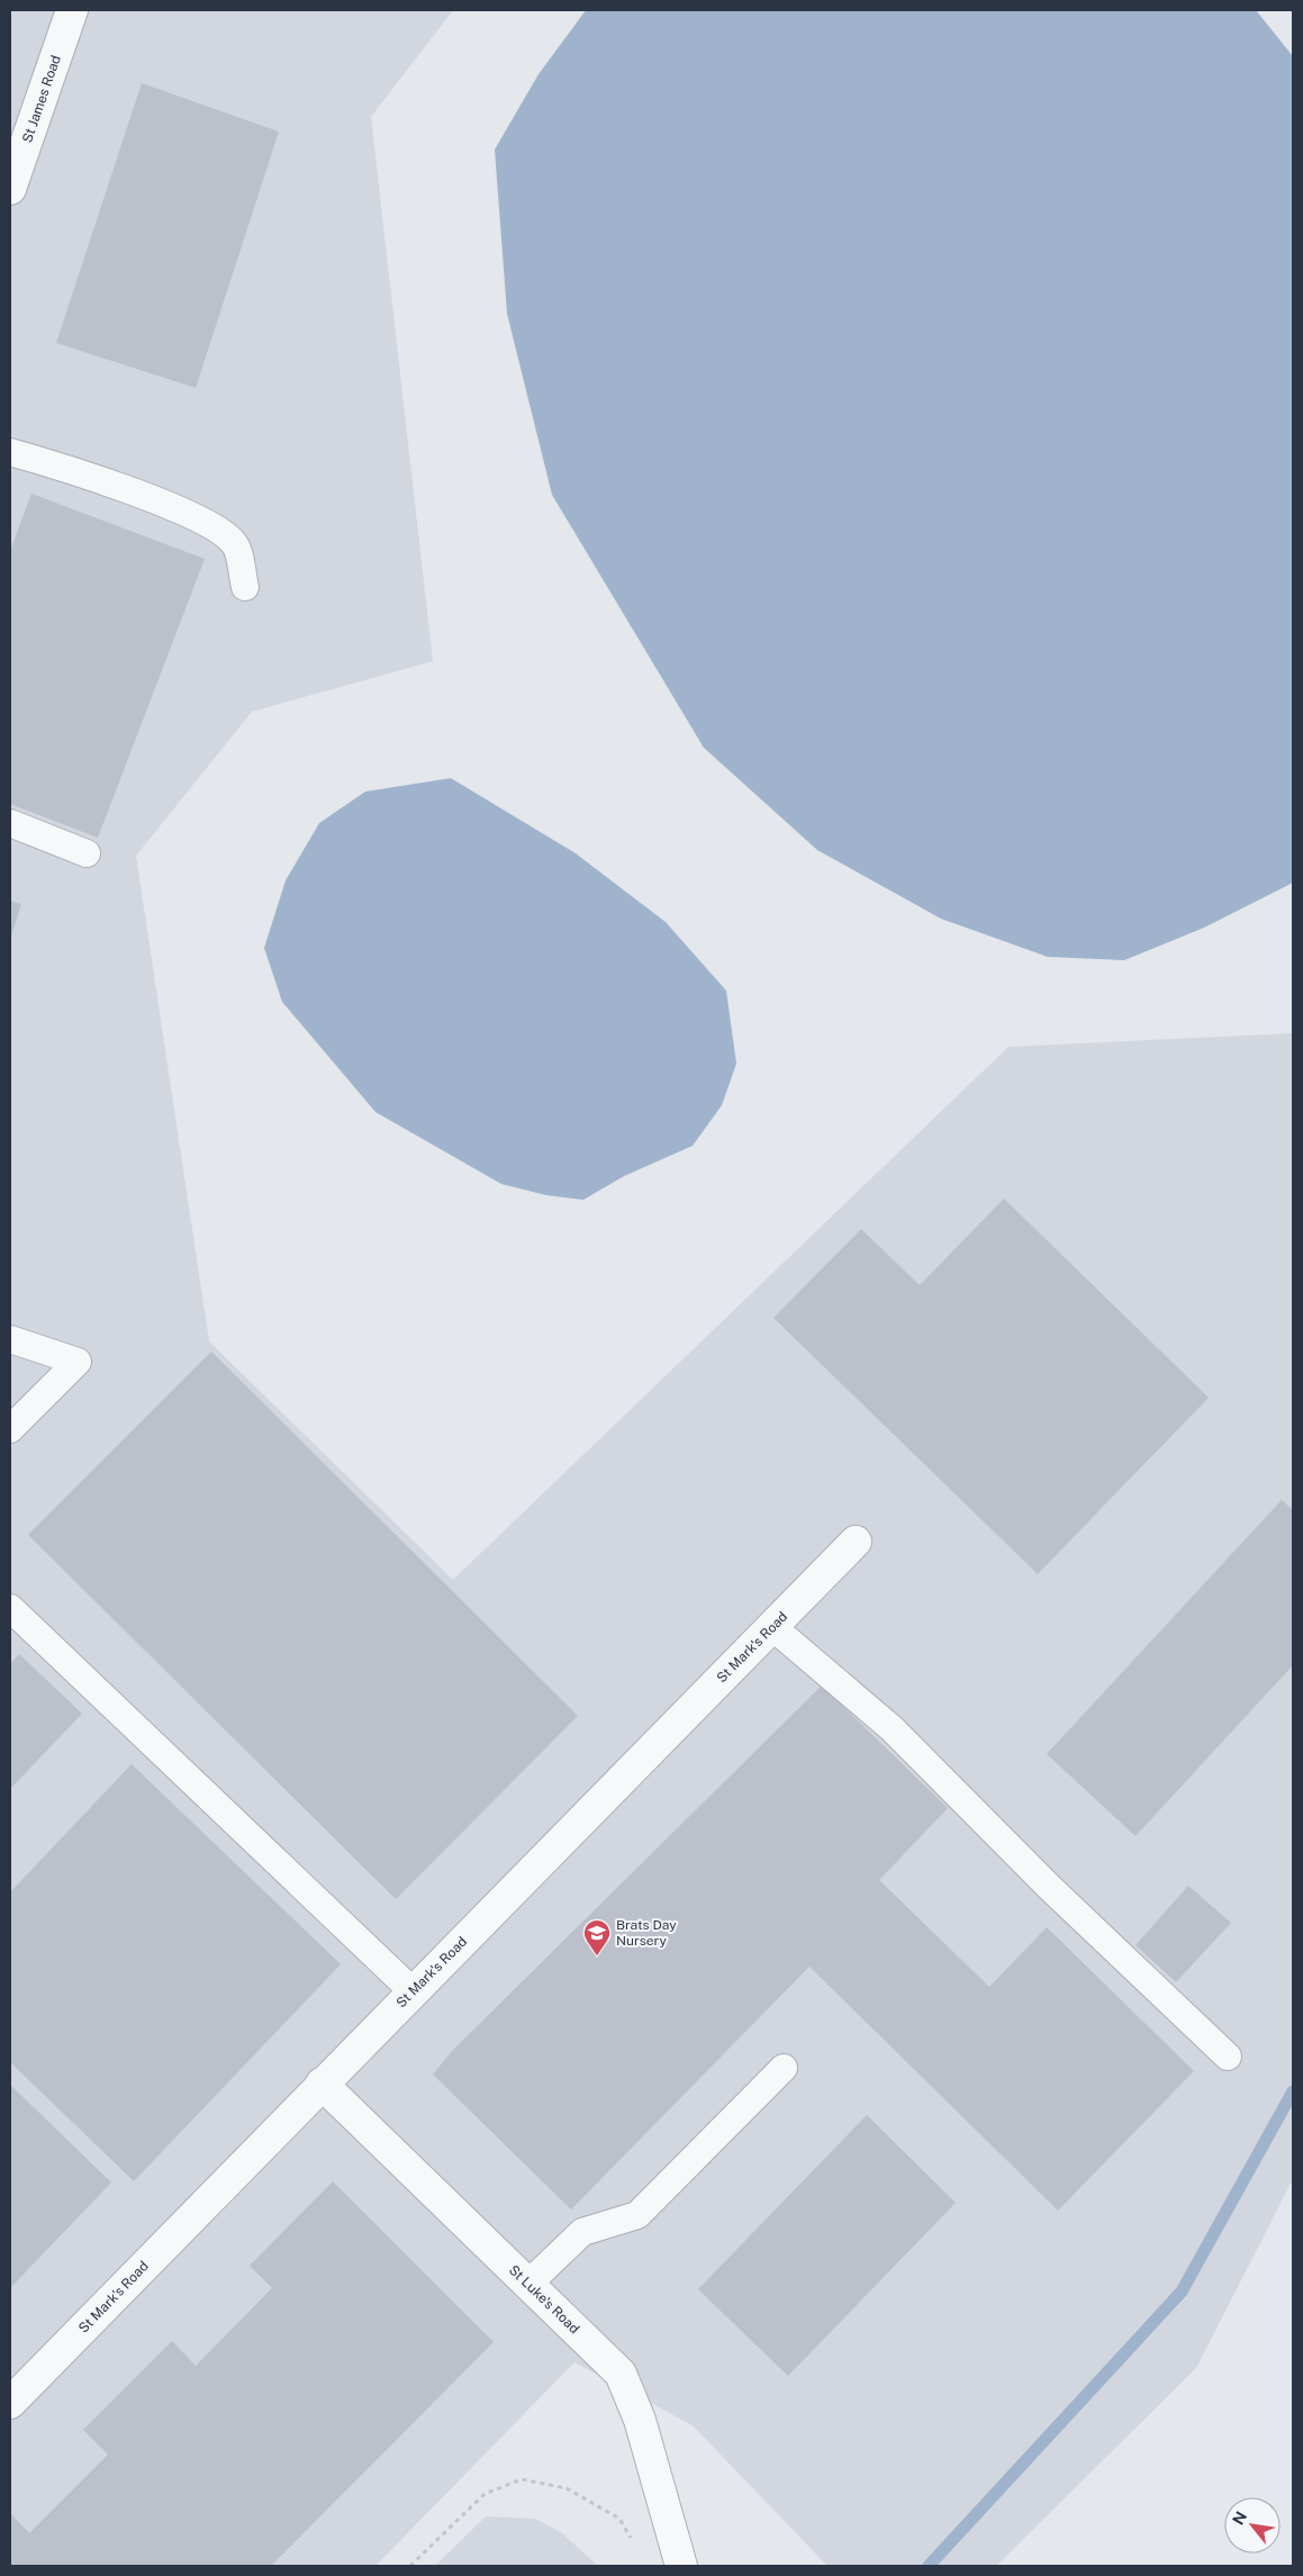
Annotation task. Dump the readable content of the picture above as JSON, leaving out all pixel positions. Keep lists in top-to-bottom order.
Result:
{
  "streets": {
    "street": ["St James Road", "St Mark's Road", "St Luke's Road"]
  },
  "crossings": [
    ["St Mark's Road", "St Luke's Road"]
  ],
  "places": {
    "school or university": ["Brats Day Nursery"]
  },
  "north": "top left"
}
